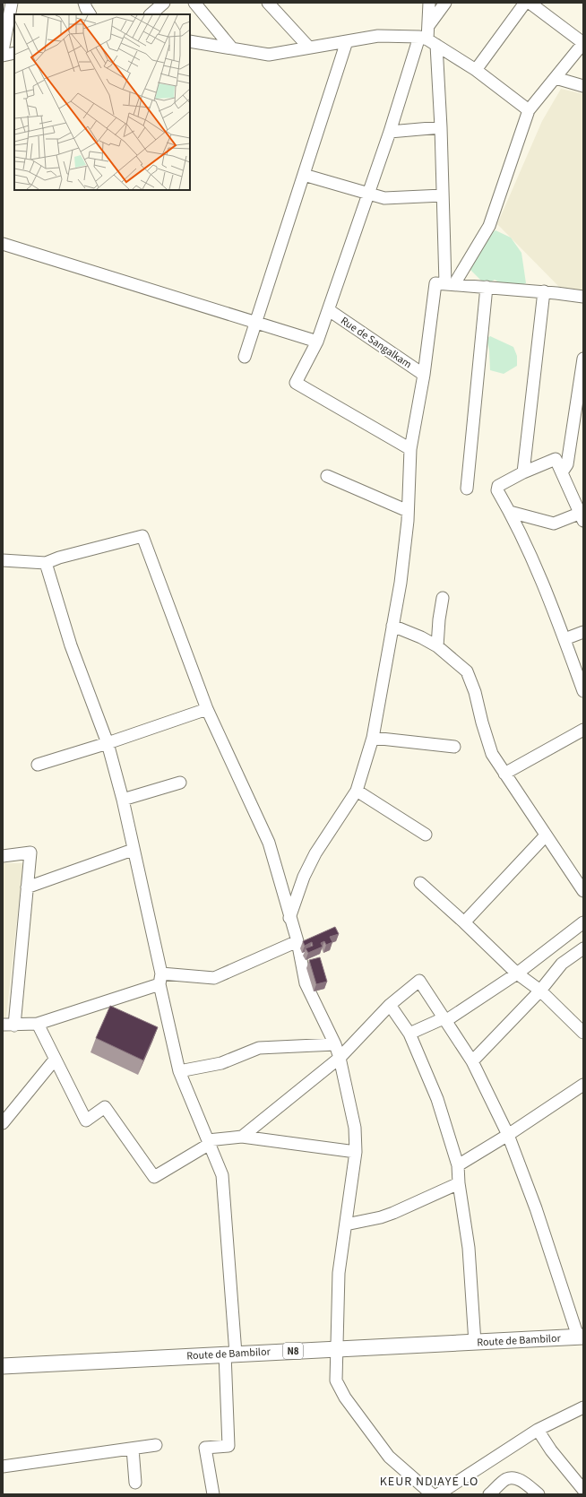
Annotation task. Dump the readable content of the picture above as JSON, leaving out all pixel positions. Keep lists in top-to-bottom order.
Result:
{
  "streets": {
    "main road": ["Route de Bambilor", "N8"],
    "street": ["Rue de Sangalkam"]
  },
  "districts": ["KEUR NDIAYE LO"]
}
